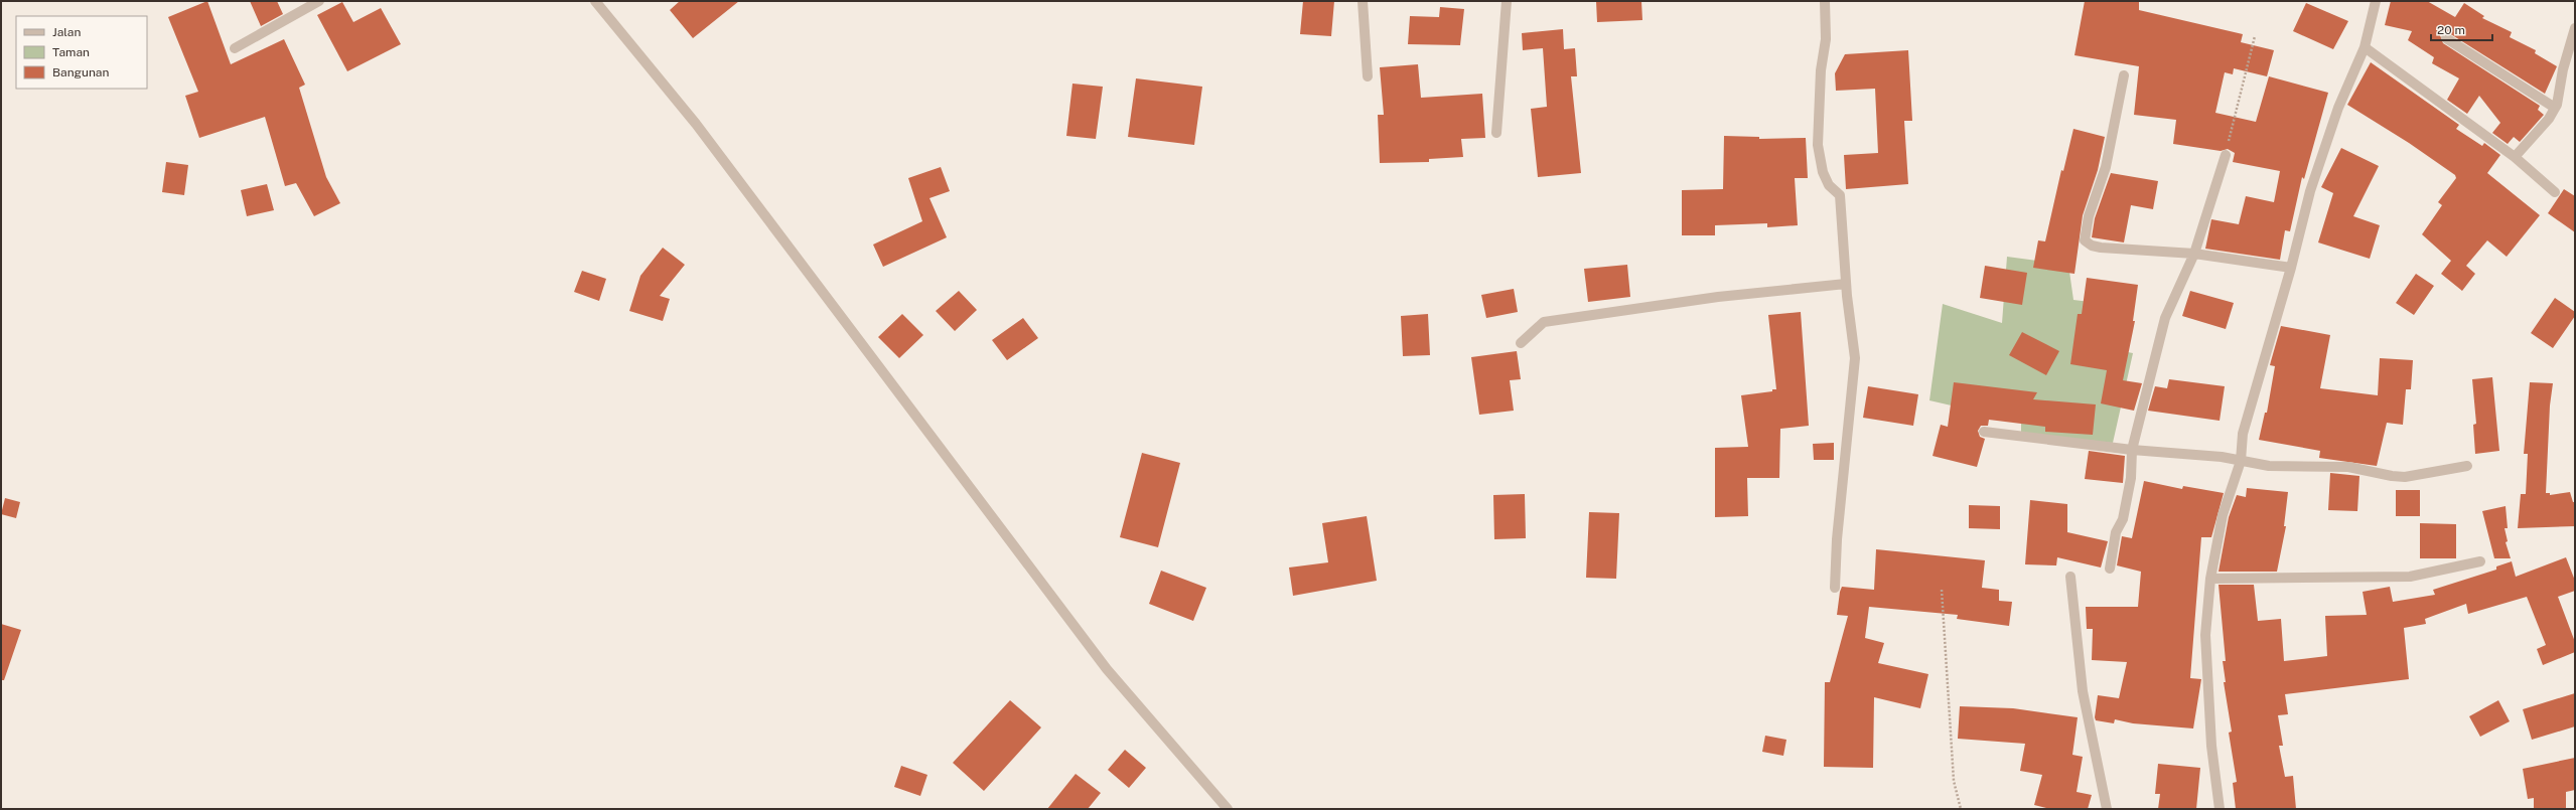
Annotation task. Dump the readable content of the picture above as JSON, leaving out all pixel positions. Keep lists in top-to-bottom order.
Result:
{
  "legend": ["Jalan", "Taman", "Bangunan"],
  "scale_bar": "20 m"
}
